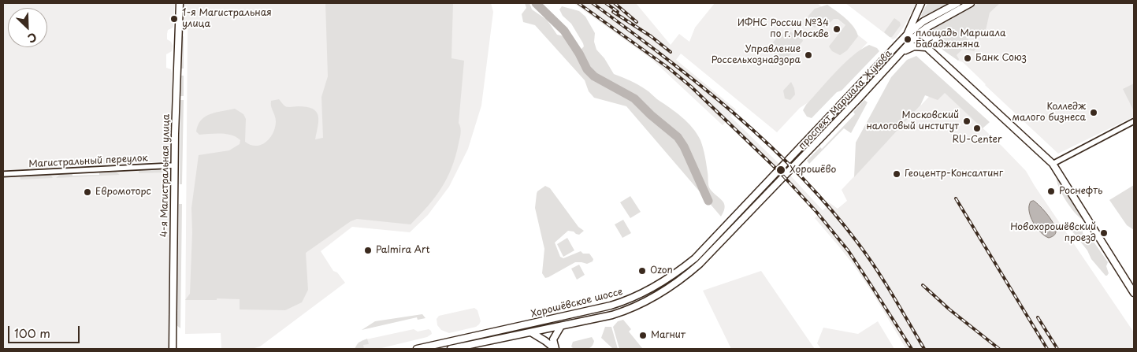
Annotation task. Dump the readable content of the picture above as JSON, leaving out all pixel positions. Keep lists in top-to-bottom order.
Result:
{
  "streets": {
    "main road": ["проспект Маршала Жукова", "4-я Магистральная улица", "Хорошёвское шоссе"],
    "street": ["Магистральный переулок"]
  },
  "crossings": [
    ["проспект Маршала Жукова", "Хорошёвское шоссе"],
    ["Магистральный переулок", "4-я Магистральная улица"]
  ],
  "places": [
    "1-я Магистральная улица",
    "ИФНС России №34 по г. Москве",
    "площадь Маршала Бабаджаняна",
    "Управление Россельхознадзора",
    "Банк Союз",
    "Колледж малого бизнеса",
    "Московский налоговый институт",
    "RU-Center",
    "Хорошёво",
    "Геоцентр-Консалтинг",
    "Роснефть",
    "Евромоторс",
    "Новохорошёвский проезд",
    "Palmira Art",
    "Ozon",
    "Магнит"
  ],
  "scale_bar": "100 m",
  "north": "bottom right"
}
